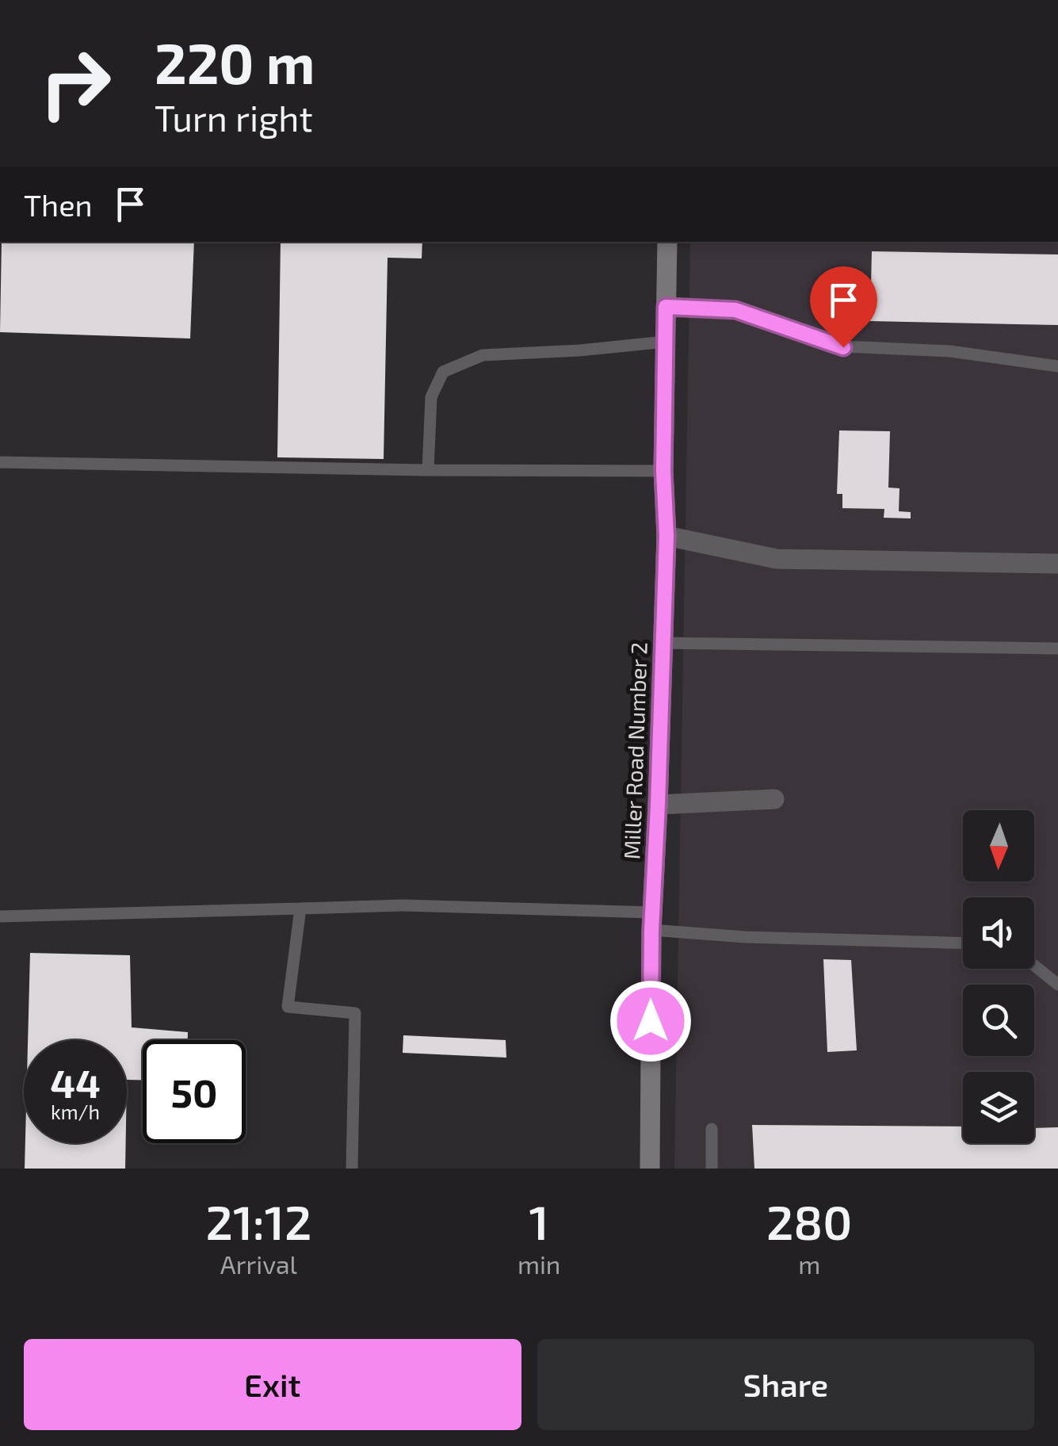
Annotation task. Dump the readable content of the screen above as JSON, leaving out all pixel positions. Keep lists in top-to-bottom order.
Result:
{
  "streets": {
    "main road": ["Miller Road Number 2"]
  },
  "north": "bottom",
  "page": {
    "turn": ["220 m", "Turn right"],
    "then": "Then",
    "speed": "44 km/h",
    "limit": "50",
    "eta": [
      "21:12",
      "Arrival",
      "1",
      "min",
      "280",
      "m"
    ],
    "buttons": ["Exit", "Share"]
  }
}
